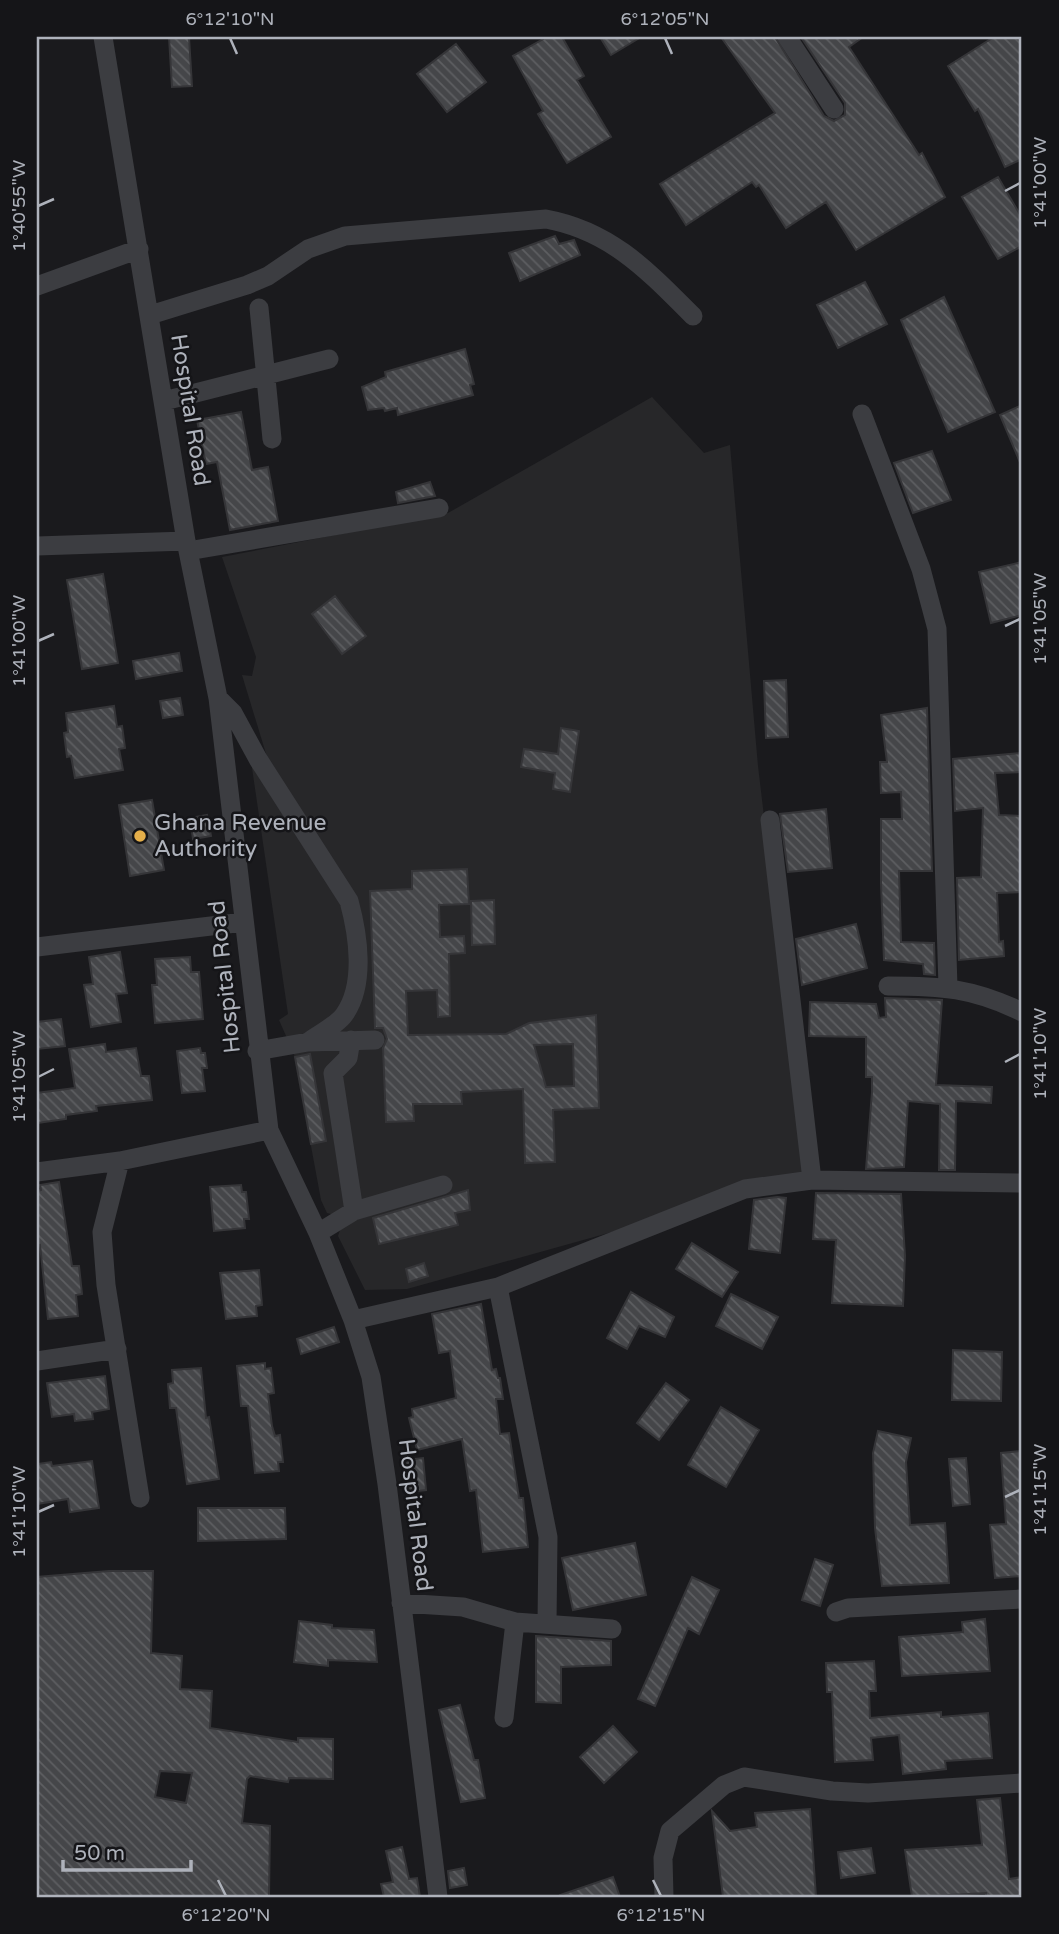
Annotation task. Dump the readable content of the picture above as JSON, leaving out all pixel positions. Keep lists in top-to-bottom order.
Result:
{
  "streets": {
    "street": ["Hospital Road"]
  },
  "places": ["Ghana Revenue Authority"],
  "scale_bar": "50 m",
  "coordinates": [
    "6°12'10\"N",
    "6°12'05\"N",
    "1°41'00\"W",
    "1°40'55\"W",
    "1°41'05\"W",
    "1°41'10\"W",
    "1°41'15\"W",
    "6°12'20\"N",
    "6°12'15\"N"
  ]
}
